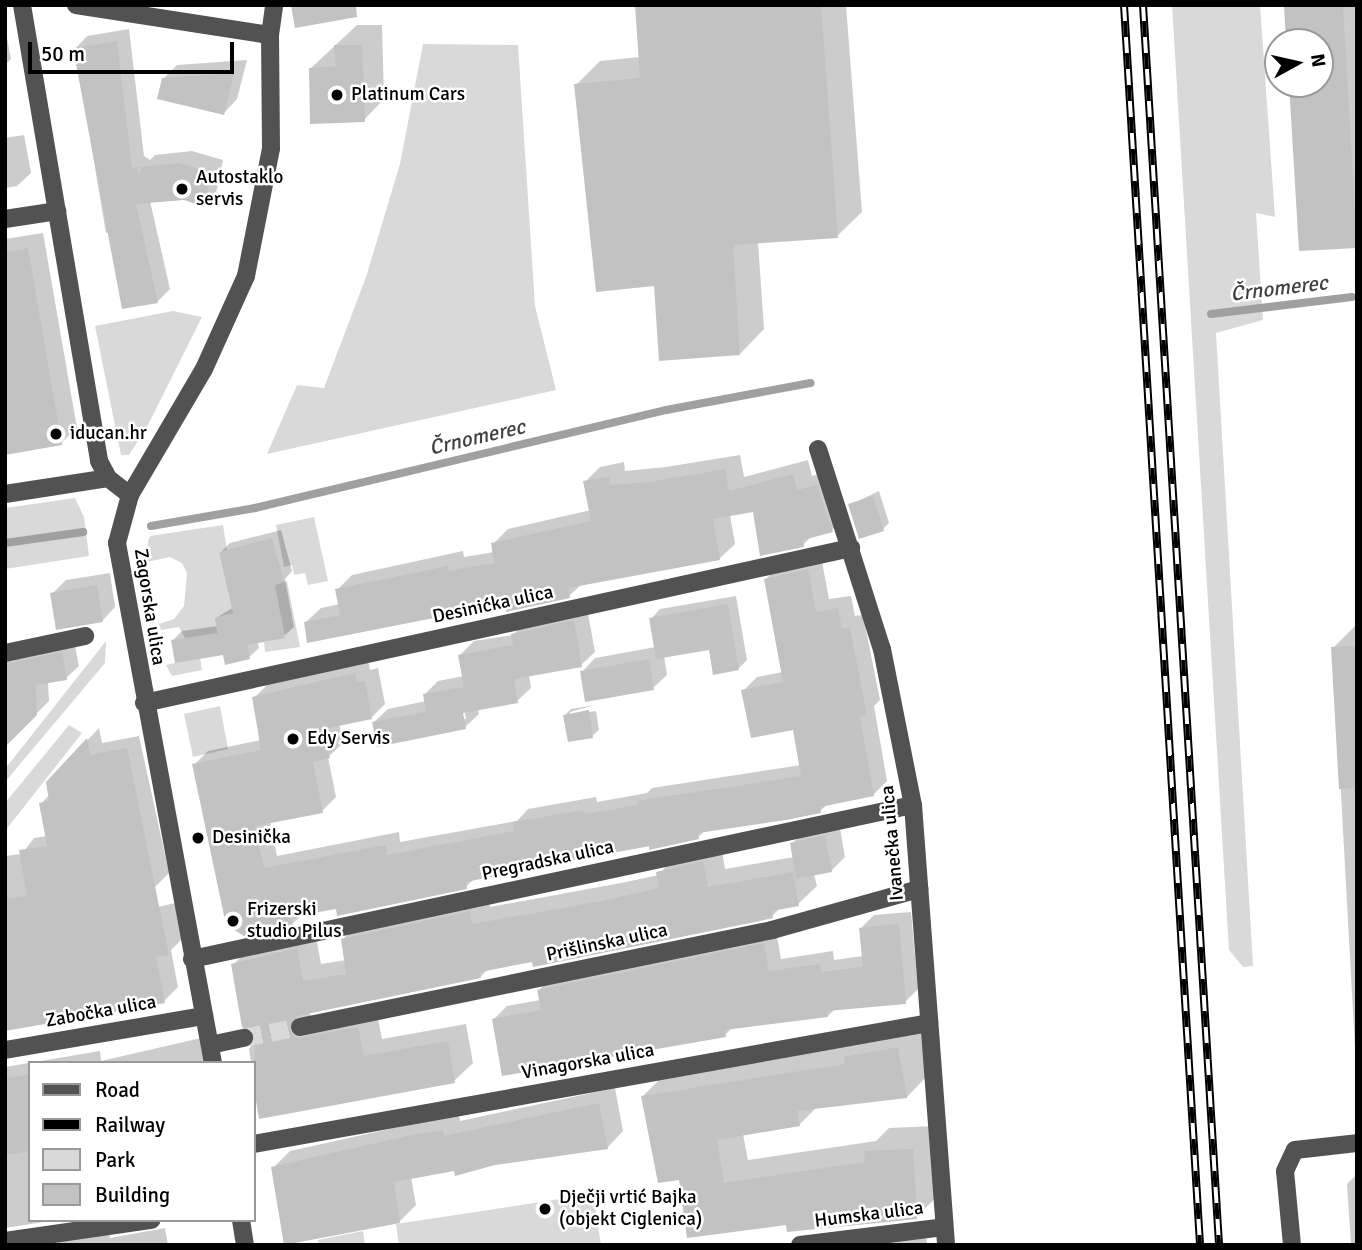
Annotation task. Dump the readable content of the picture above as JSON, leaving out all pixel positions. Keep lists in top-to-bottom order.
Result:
{
  "streets": {
    "street": [
      "Desinićka ulica",
      "Zagorska ulica",
      "Ivanečka ulica",
      "Pregradska ulica",
      "Prišlinska ulica",
      "Zabočka ulica",
      "Vinagorska ulica",
      "Humska ulica"
    ]
  },
  "crossings": [
    ["Desinićka ulica", "Zagorska ulica"],
    ["Desinićka ulica", "Ivanečka ulica"],
    ["Zagorska ulica", "Pregradska ulica"],
    ["Zagorska ulica", "Zabočka ulica"],
    ["Ivanečka ulica", "Pregradska ulica"],
    ["Ivanečka ulica", "Prišlinska ulica"],
    ["Ivanečka ulica", "Vinagorska ulica"],
    ["Ivanečka ulica", "Humska ulica"]
  ],
  "water": ["Črnomerec"],
  "places": [
    "Platinum Cars",
    "Autostaklo servis",
    "iducan.hr",
    "Edy Servis",
    "Desinička",
    "Frizerski studio Pilus",
    "Dječji vrtić Bajka (objekt Ciglenica)"
  ],
  "legend": [
    "Road",
    "Railway",
    "Park",
    "Building"
  ],
  "scale_bar": "50 m",
  "north": "right"
}
